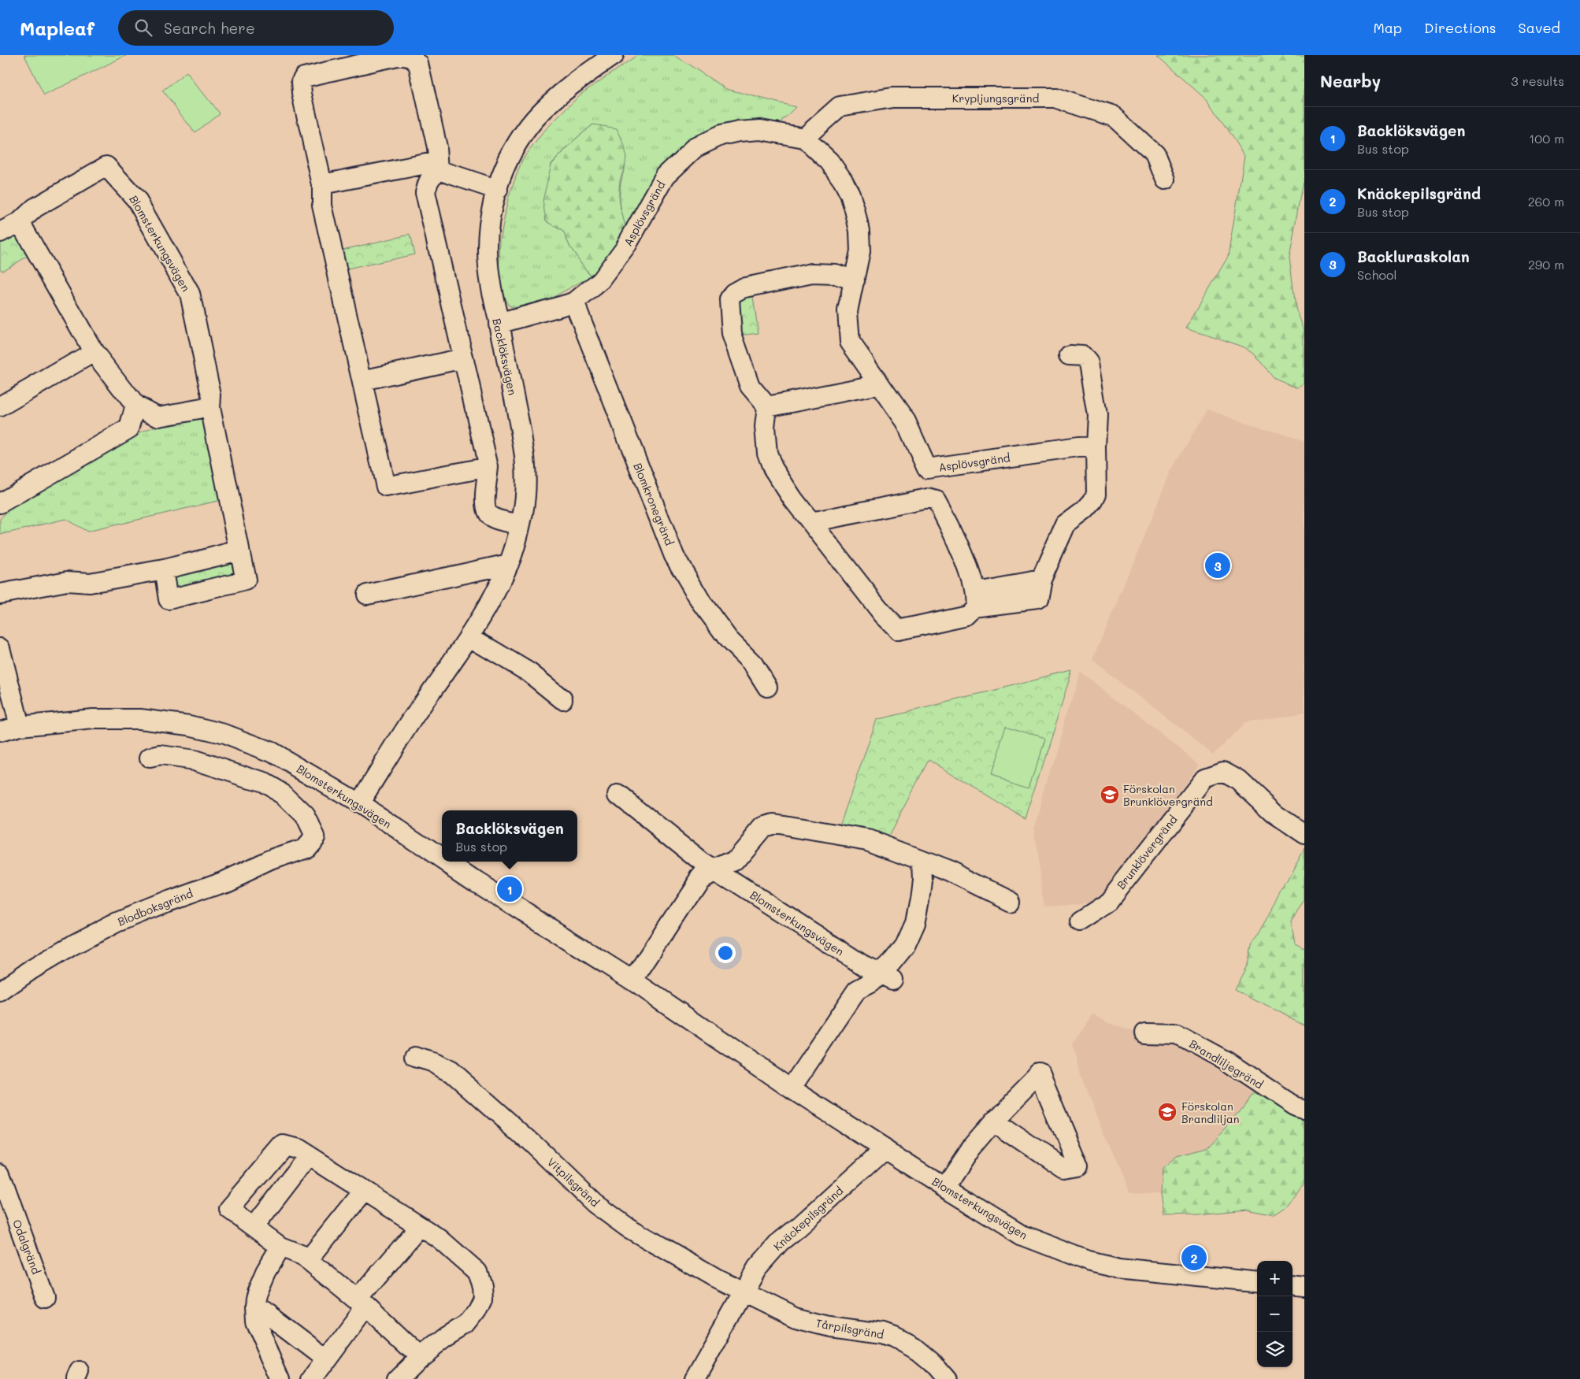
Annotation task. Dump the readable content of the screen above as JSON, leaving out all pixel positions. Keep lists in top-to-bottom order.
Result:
{
  "streets": {
    "street": [
      "Krypljungsgränd",
      "Asplövsgränd",
      "Blomsterkungsvägen",
      "Backlöksvägen",
      "Blomkronegränd",
      "Brunklövergränd",
      "Blodboksgränd",
      "Brandliljegränd",
      "Vitpilsgränd",
      "Knäckepilsgränd",
      "Odalgränd",
      "Tårpilsgränd"
    ]
  },
  "crossings": [
    ["Krypljungsgränd", "Asplövsgränd"],
    ["Asplövsgränd", "Backlöksvägen"],
    ["Asplövsgränd", "Blomkronegränd"],
    ["Blomsterkungsvägen", "Backlöksvägen"],
    ["Blomsterkungsvägen", "Knäckepilsgränd"],
    ["Vitpilsgränd", "Knäckepilsgränd"],
    ["Vitpilsgränd", "Tårpilsgränd"],
    ["Knäckepilsgränd", "Tårpilsgränd"]
  ],
  "places": {
    "school or university": ["Förskolan Brunklövergränd", "Förskolan Brandliljan"]
  },
  "page": {
    "header": "Mapleaf",
    "search": "Search here",
    "nav": ["Map", "Directions", "Saved"],
    "heading": ["Nearby", "3 results"],
    "list": [
      {
        "mark": "1",
        "name": "Backlöksvägen",
        "note": "Bus stop",
        "value": "100 m"
      },
      {
        "mark": "2",
        "name": "Knäckepilsgränd",
        "note": "Bus stop",
        "value": "260 m"
      },
      {
        "mark": "3",
        "name": "Backluraskolan",
        "note": "School",
        "value": "290 m"
      }
    ],
    "pins": ["3", "1", "2"],
    "popup": ["Backlöksvägen", "Bus stop"],
    "map_buttons": ["+", "−"]
  }
}
